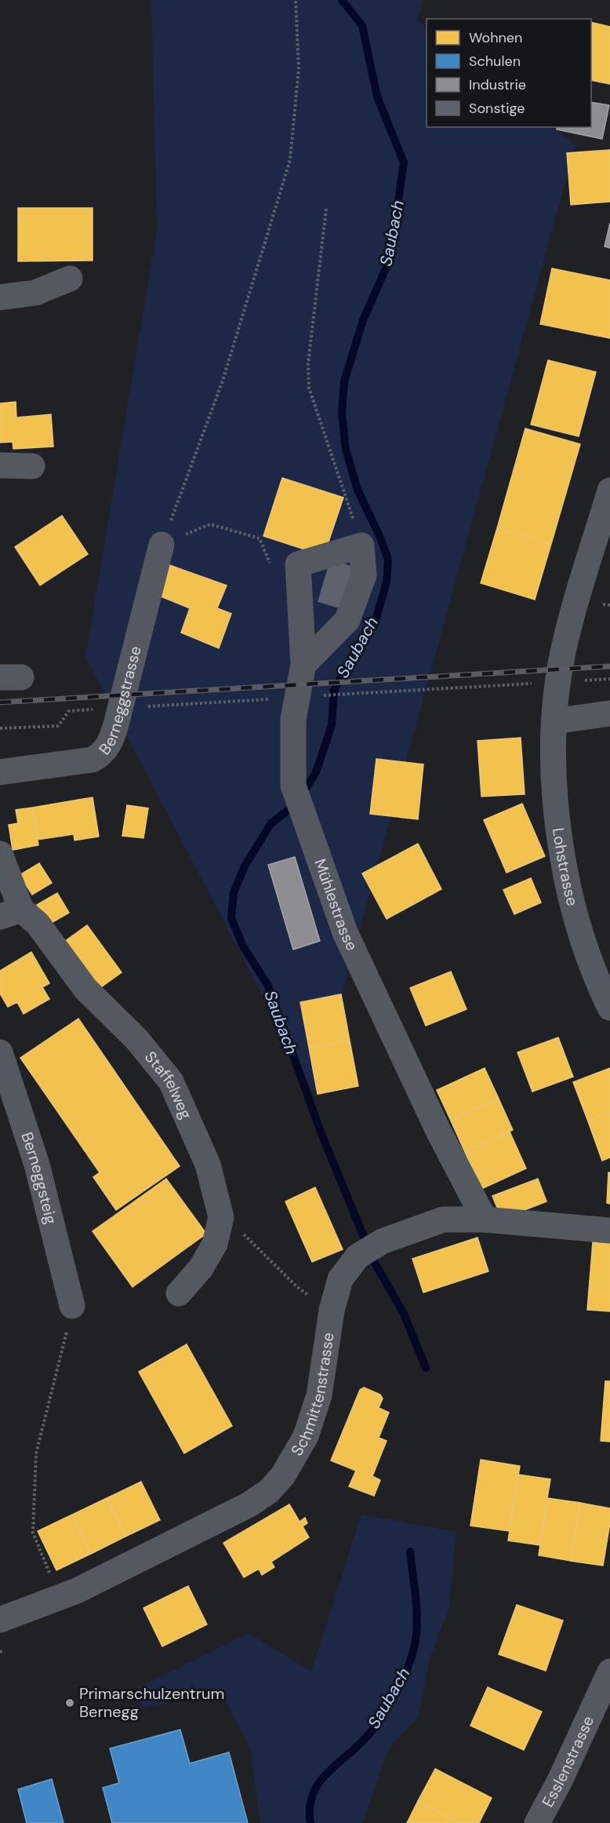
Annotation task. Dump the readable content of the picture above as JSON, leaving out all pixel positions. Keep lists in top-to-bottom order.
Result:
{
  "streets": {
    "street": [
      "Berneggstrasse",
      "Lohstrasse",
      "Mühlestrasse",
      "Staffelweg",
      "Berneggsteig",
      "Schmittenstrasse",
      "Esslenstrasse"
    ]
  },
  "crossings": [
    ["Mühlestrasse", "Schmittenstrasse"]
  ],
  "water": ["Saubach"],
  "places": ["Primarschulzentrum Bernegg"],
  "legend": [
    "Wohnen",
    "Schulen",
    "Industrie",
    "Sonstige"
  ]
}
